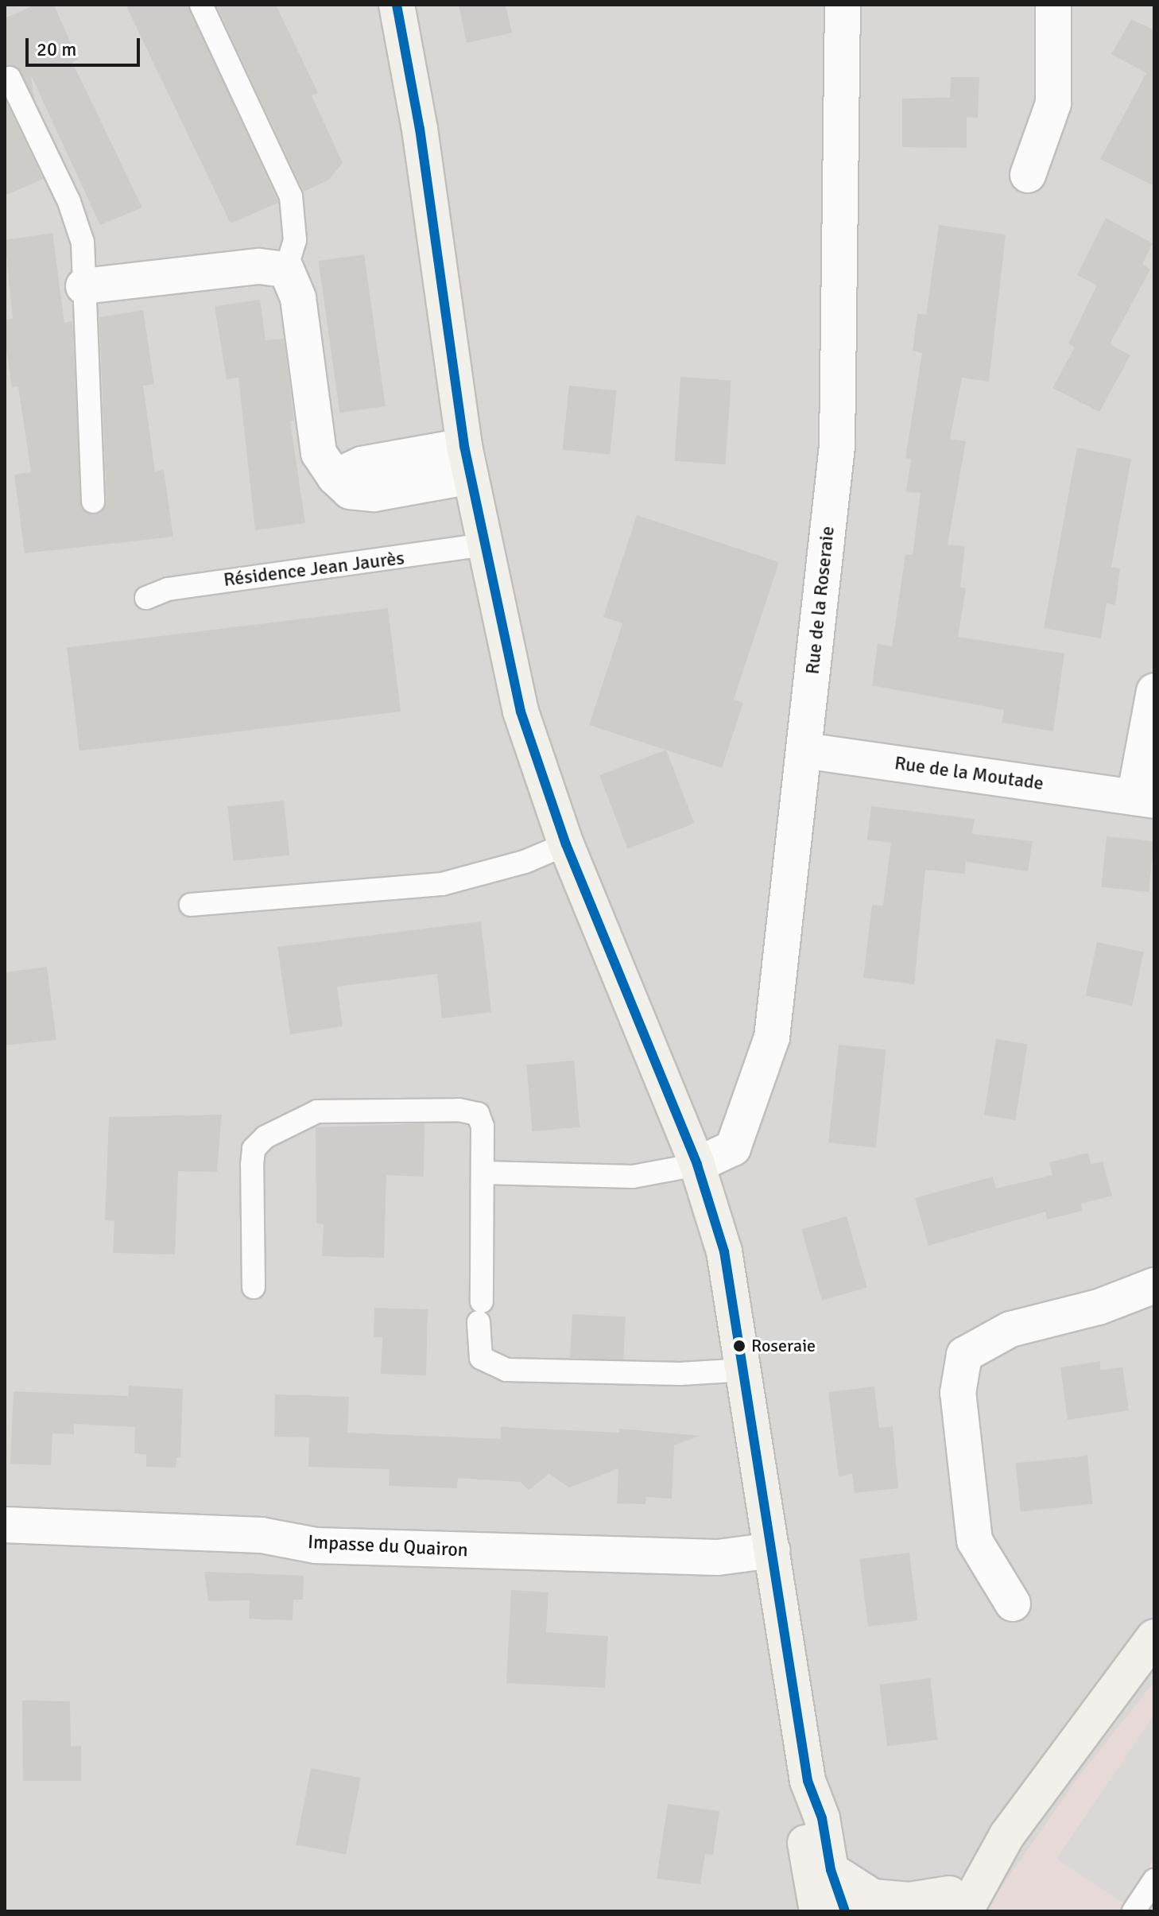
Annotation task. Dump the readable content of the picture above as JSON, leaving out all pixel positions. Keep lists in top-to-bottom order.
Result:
{
  "streets": {
    "street": ["Rue de la Roseraie", "Rue de la Moutade", "Impasse du Quairon"],
    "lane": ["Résidence Jean Jaurès"]
  },
  "crossings": [
    ["Rue de la Roseraie", "Rue de la Moutade"]
  ],
  "places": ["Roseraie"],
  "scale_bar": "20 m"
}
